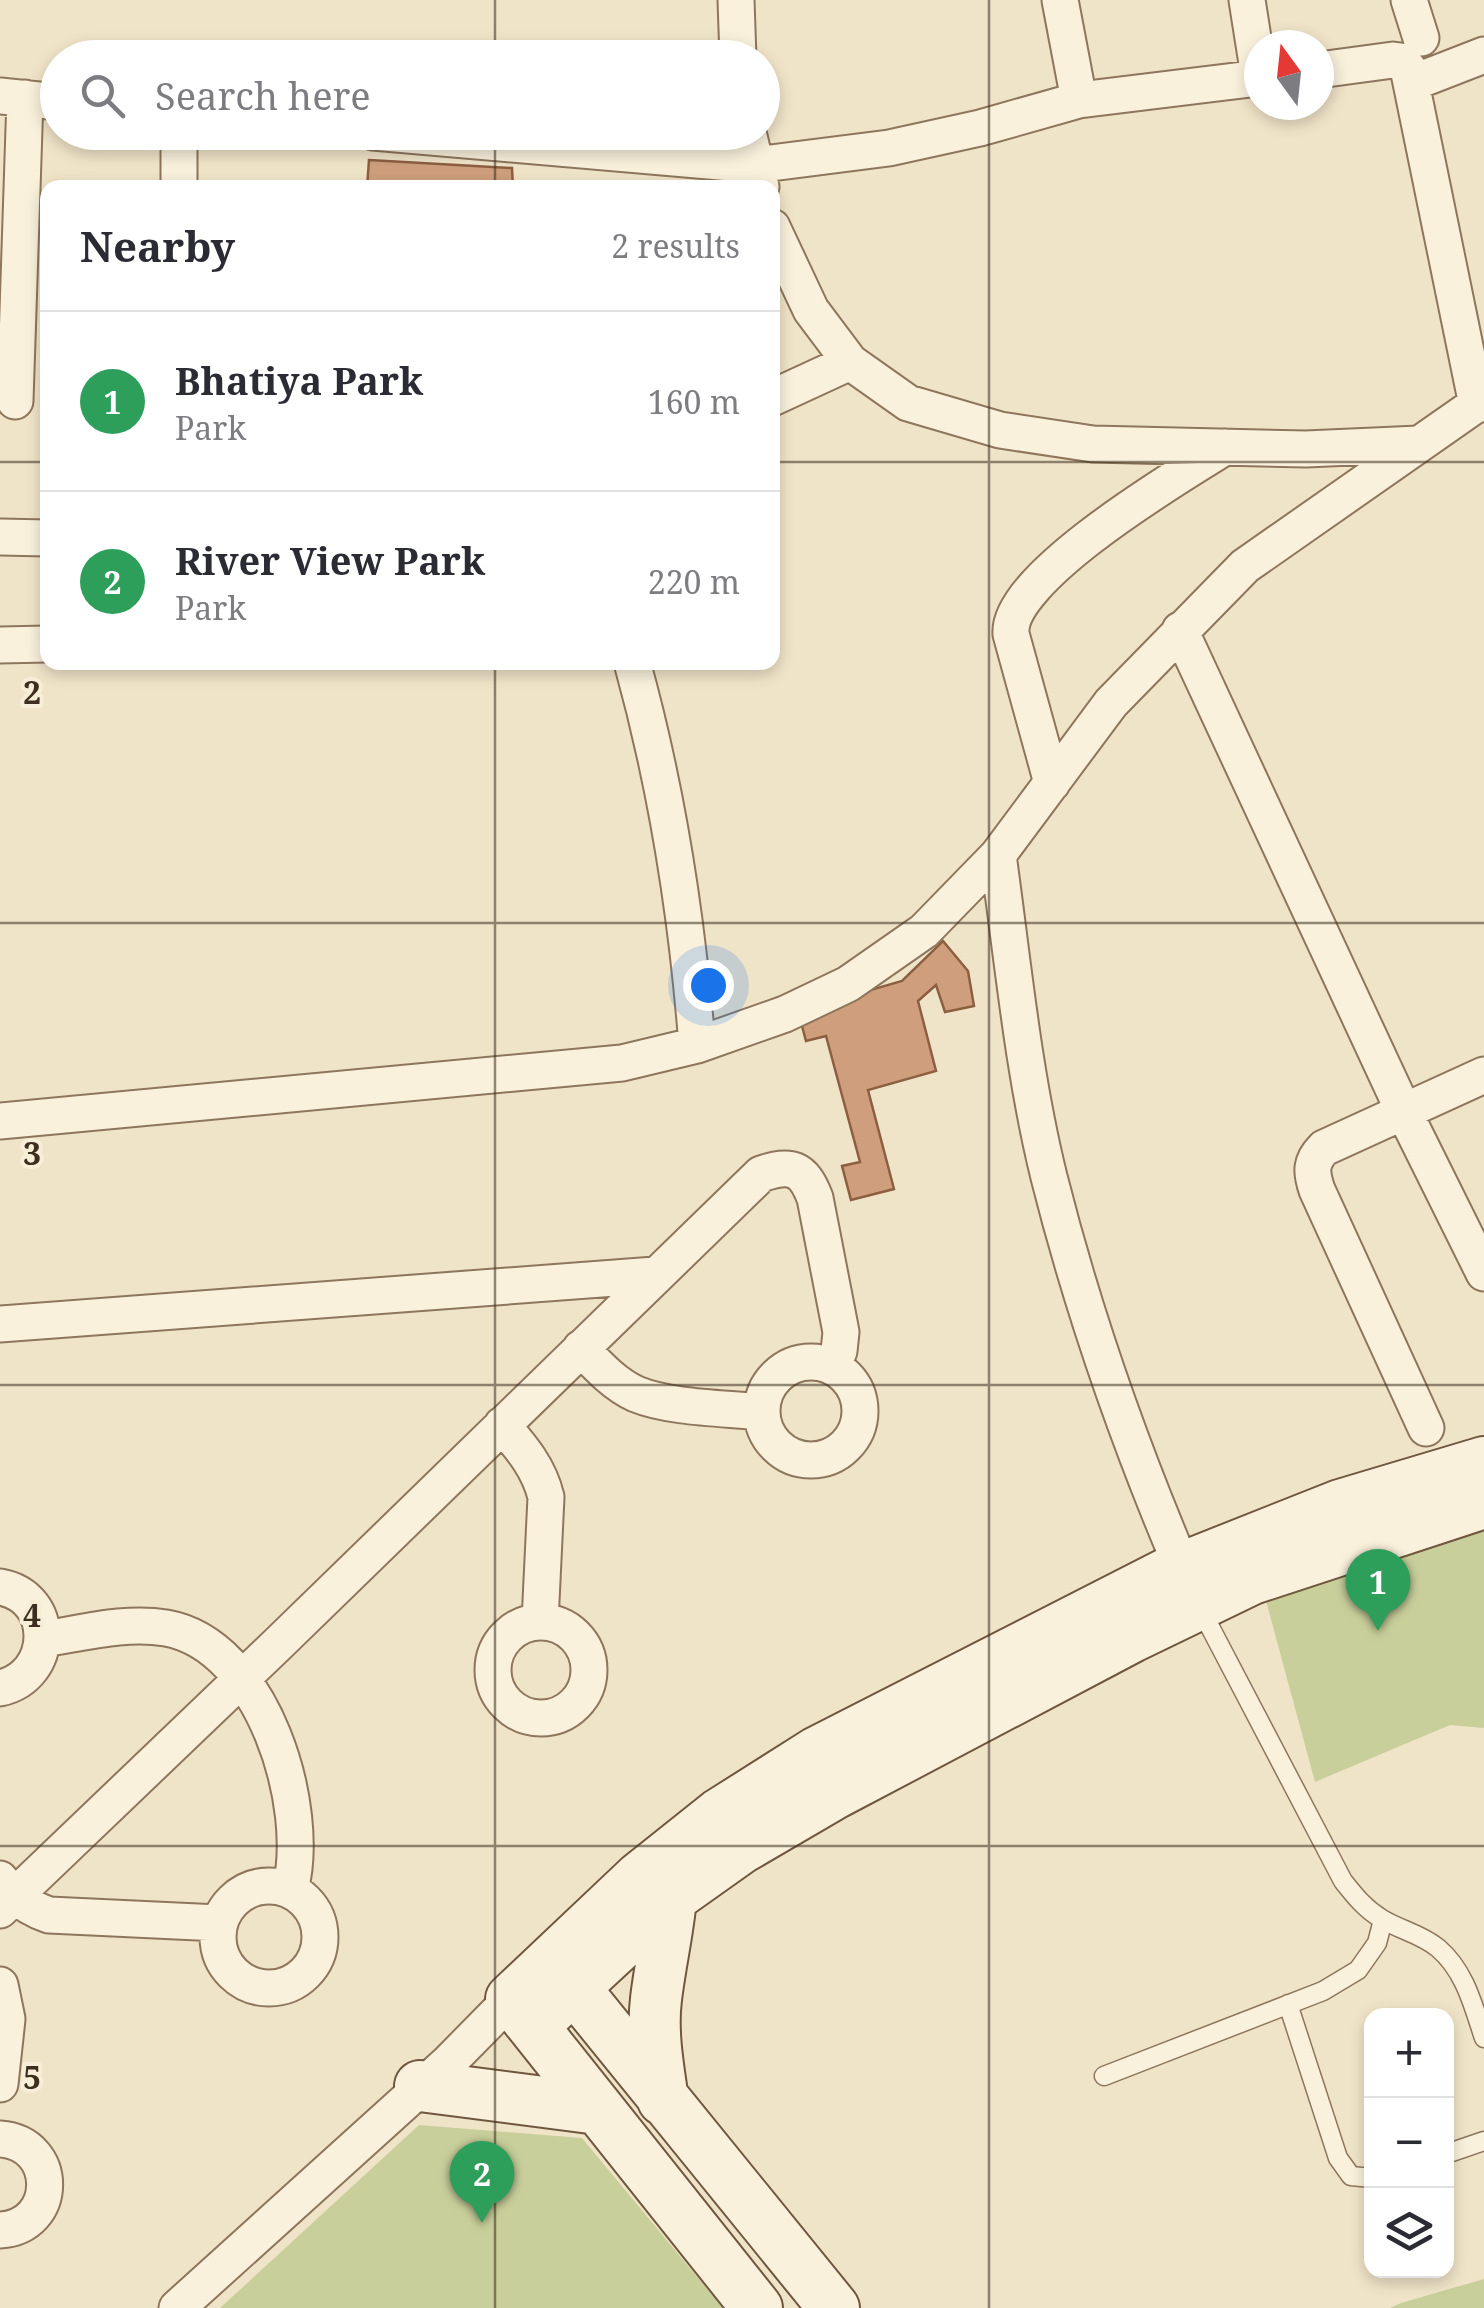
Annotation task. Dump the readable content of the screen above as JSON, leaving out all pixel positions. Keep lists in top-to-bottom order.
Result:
{
  "north": "top",
  "page": {
    "search": "Search here",
    "heading": ["Nearby", "2 results"],
    "list": [
      {
        "mark": "1",
        "name": "Bhatiya Park",
        "note": "Park",
        "value": "160 m"
      },
      {
        "mark": "2",
        "name": "River View Park",
        "note": "Park",
        "value": "220 m"
      }
    ],
    "pins": ["1", "2"],
    "map_buttons": ["+", "−"]
  },
  "grid": {
    "rows": [
      "2",
      "3",
      "4",
      "5"
    ]
  }
}
